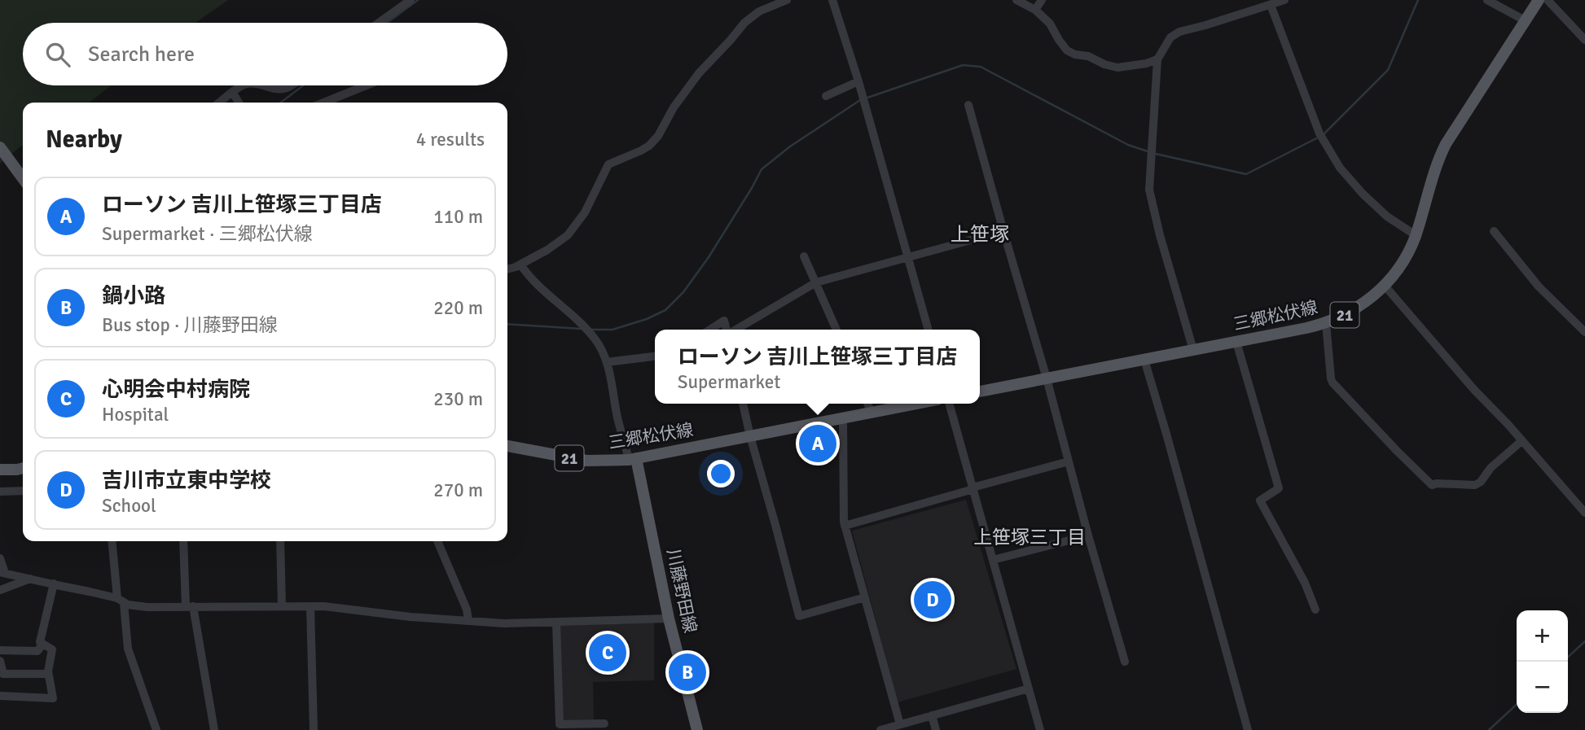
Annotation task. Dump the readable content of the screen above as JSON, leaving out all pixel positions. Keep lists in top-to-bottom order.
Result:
{
  "streets": {
    "main road": ["21", "三郷松伏線", "川藤野田線"]
  },
  "crossings": [
    ["三郷松伏線", "川藤野田線"]
  ],
  "districts": ["上笹塚", "上笹塚三丁目"],
  "page": {
    "search": "Search here",
    "heading": ["Nearby", "4 results"],
    "list": [
      {
        "mark": "A",
        "name": "ローソン 吉川上笹塚三丁目店",
        "note": "Supermarket · 三郷松伏線",
        "value": "110 m"
      },
      {
        "mark": "B",
        "name": "鍋小路",
        "note": "Bus stop · 川藤野田線",
        "value": "220 m"
      },
      {
        "mark": "C",
        "name": "心明会中村病院",
        "note": "Hospital",
        "value": "230 m"
      },
      {
        "mark": "D",
        "name": "吉川市立東中学校",
        "note": "School",
        "value": "270 m"
      }
    ],
    "popup": ["ローソン 吉川上笹塚三丁目店", "Supermarket"],
    "pins": [
      "A",
      "D",
      "C",
      "B"
    ],
    "map_buttons": ["+", "−"]
  }
}
